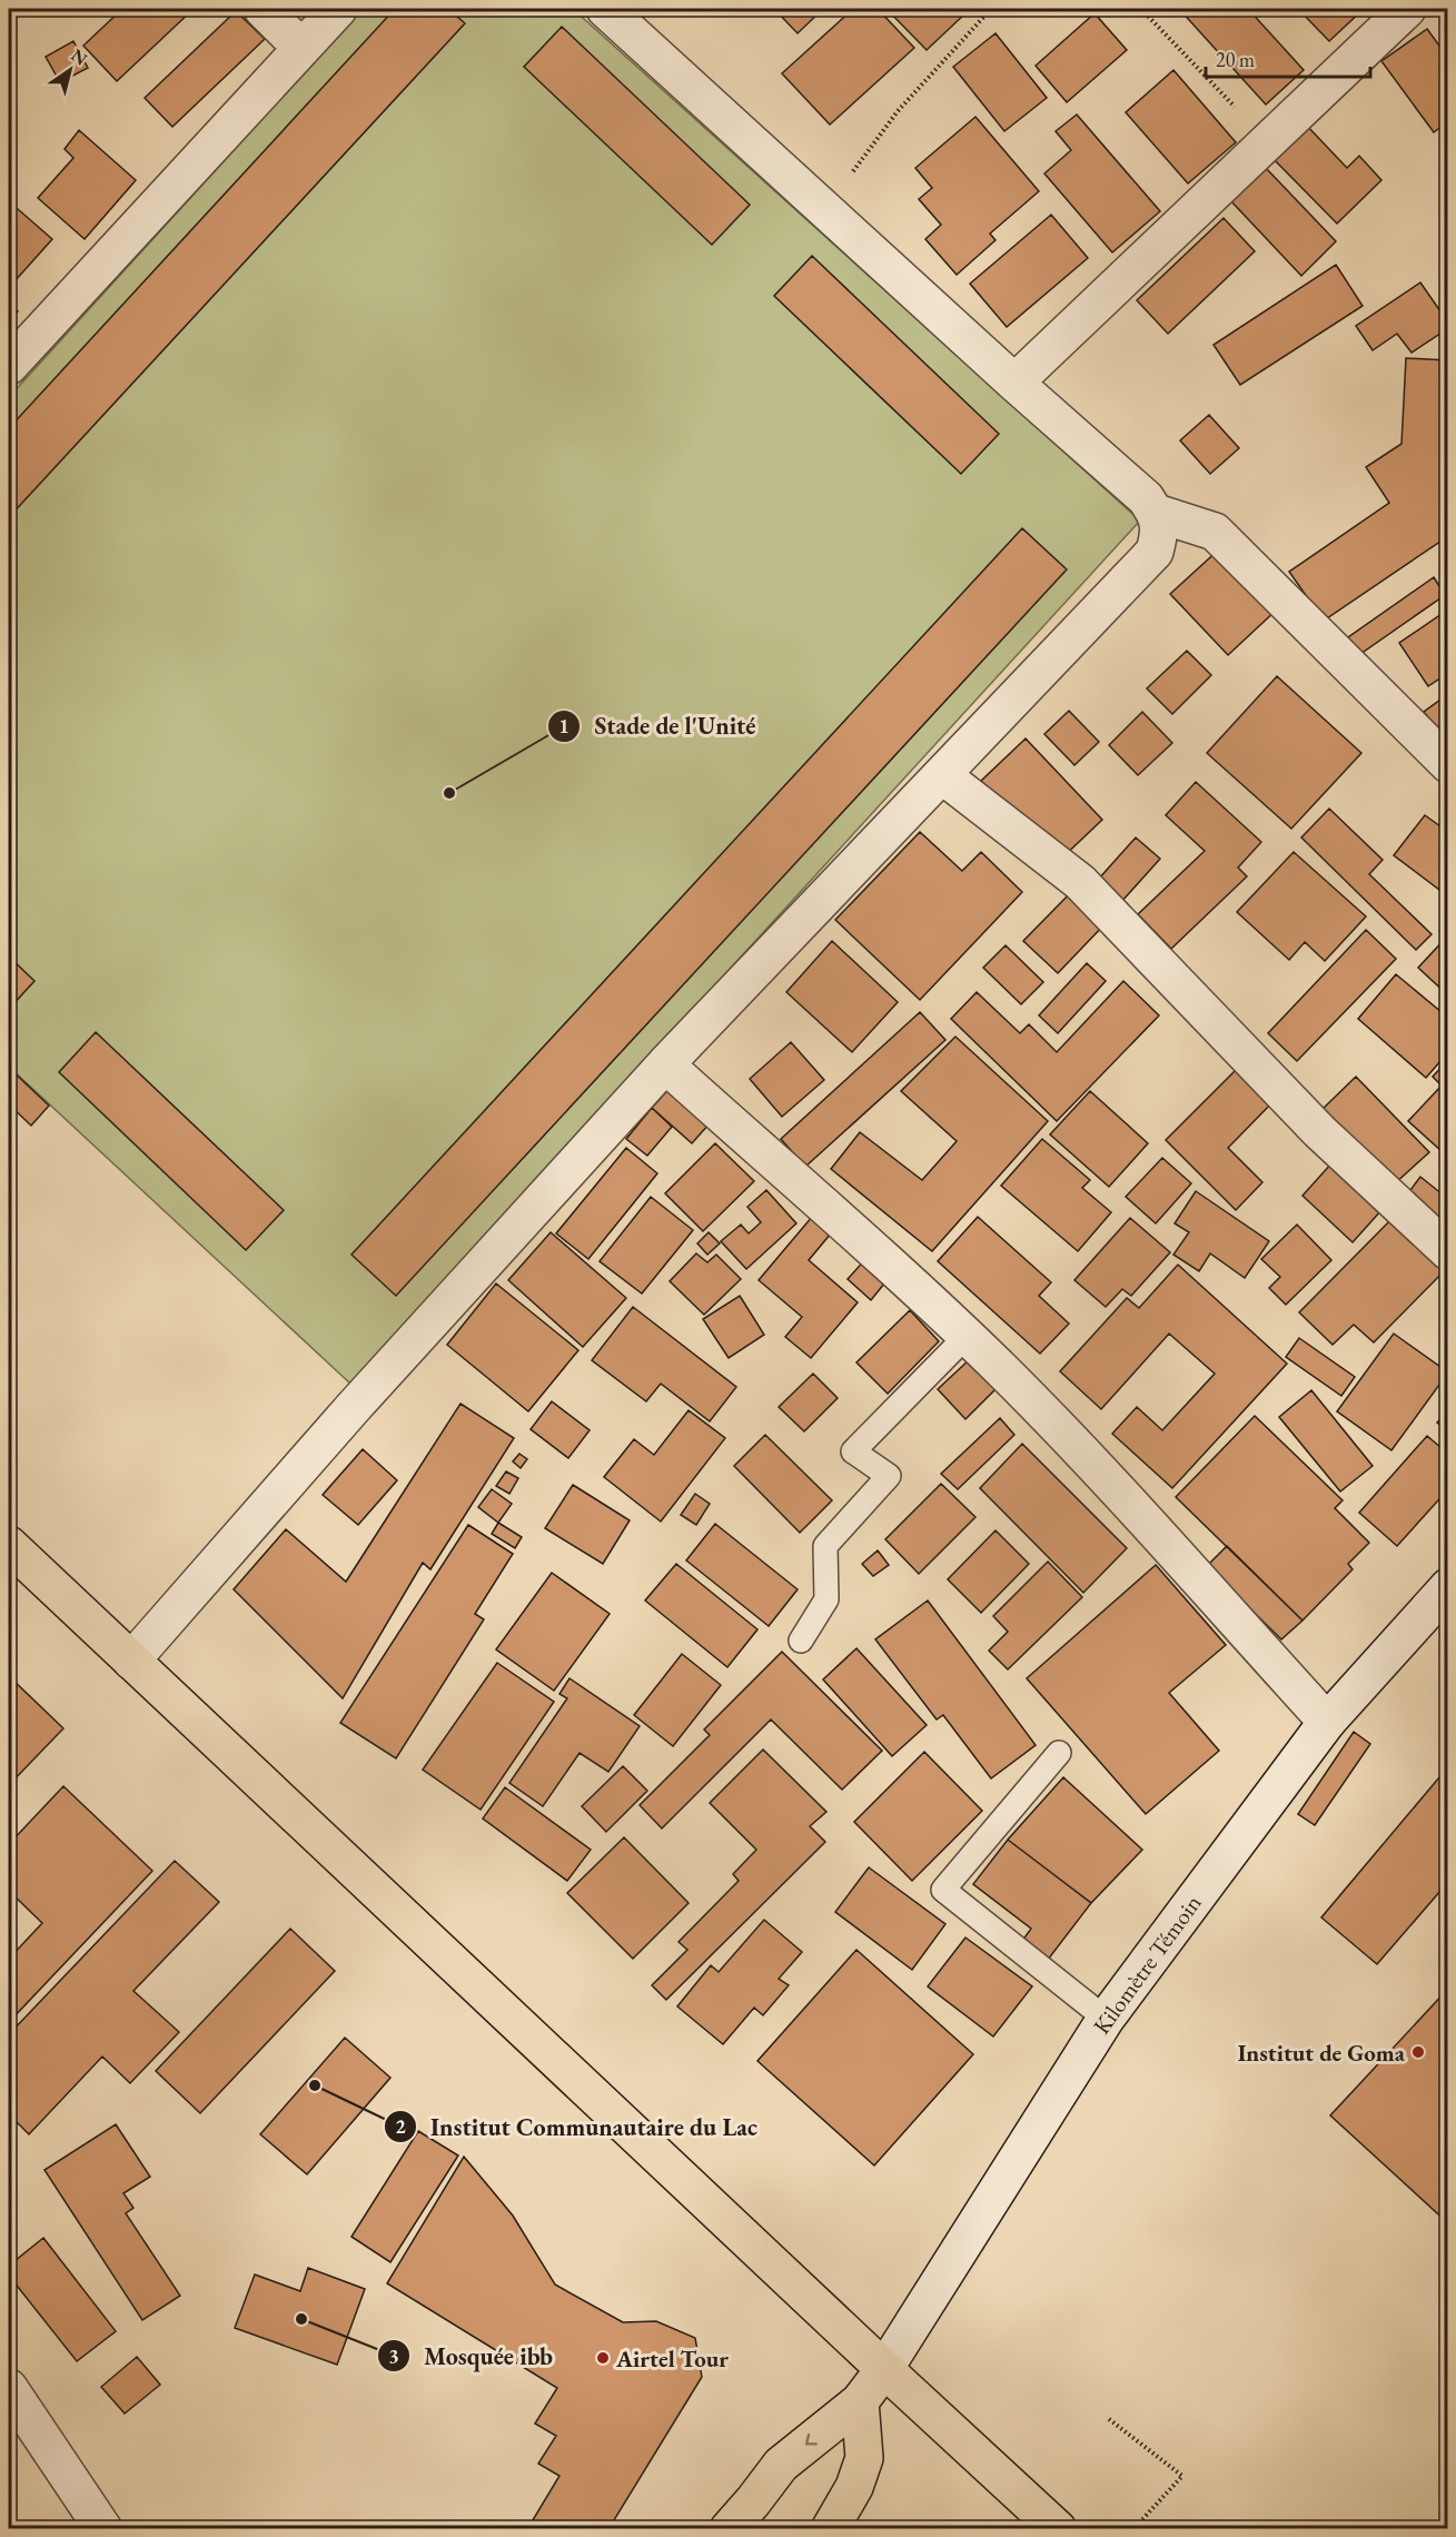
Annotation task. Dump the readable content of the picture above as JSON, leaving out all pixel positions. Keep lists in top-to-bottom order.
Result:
{
  "streets": {
    "street": ["Kilomètre Témoin"]
  },
  "places": [
    "Stade de l'Unité",
    "Institut de Goma",
    "Institut Communautaire du Lac",
    "Mosquée ibb",
    "Airtel Tour"
  ],
  "scale_bar": "20 m",
  "north": "top right"
}
